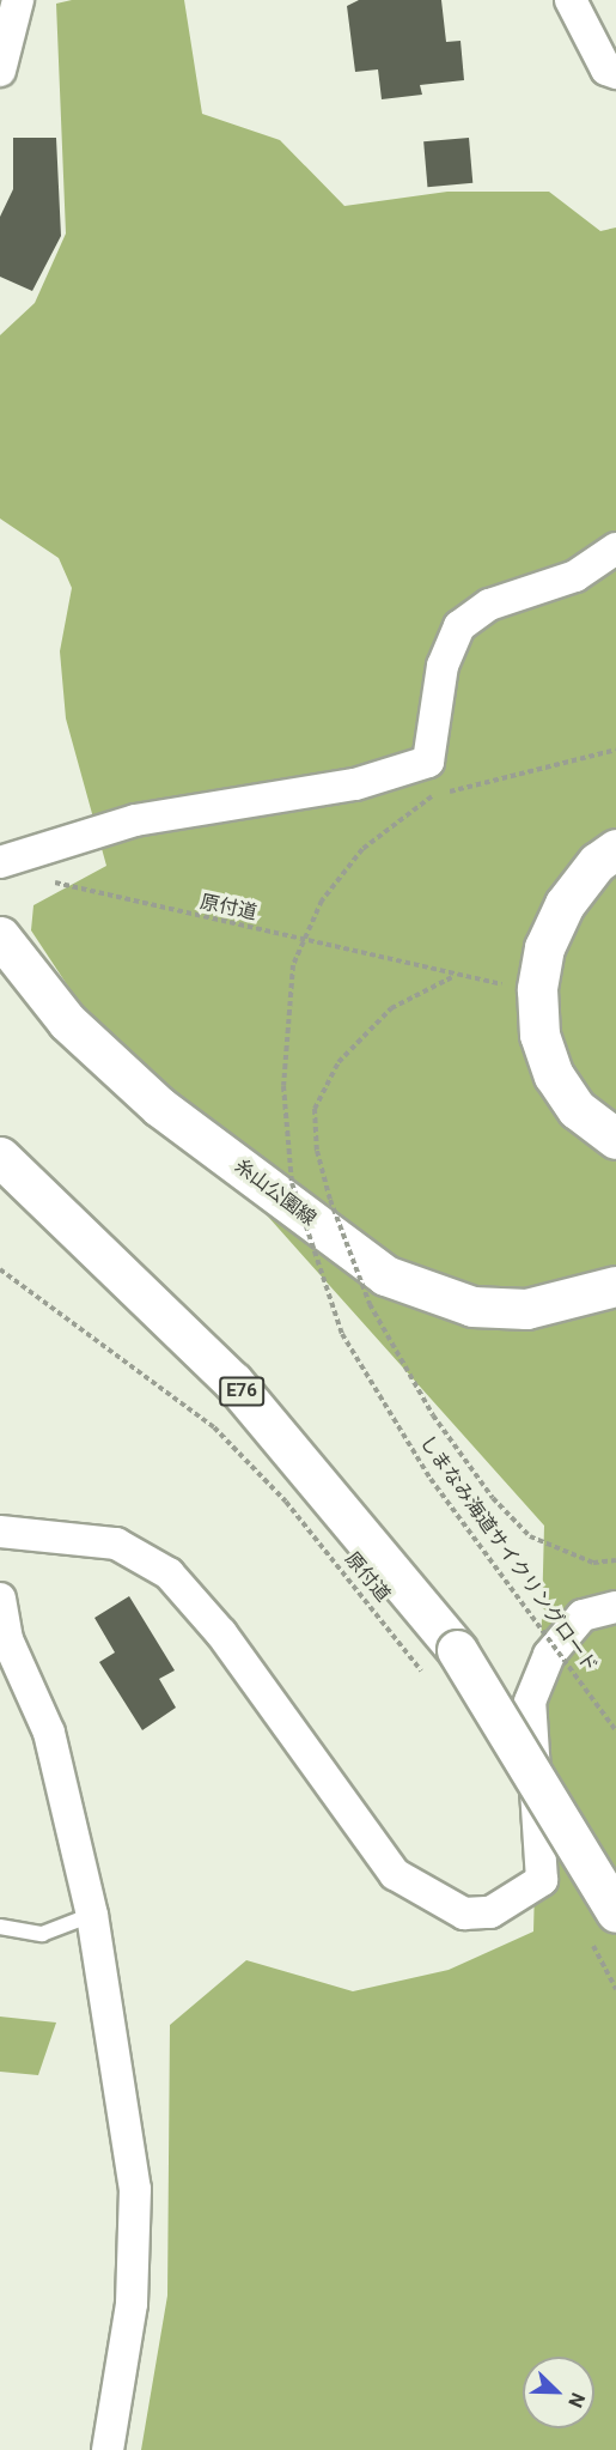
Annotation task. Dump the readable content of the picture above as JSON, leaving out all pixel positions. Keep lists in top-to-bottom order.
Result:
{
  "streets": {
    "main road": ["糸山公園線", "E76"],
    "path": ["原付道", "しまなみ海道サイクリングロード"]
  },
  "crossings": [
    ["原付道", "しまなみ海道サイクリングロード"]
  ],
  "north": "bottom right"
}
